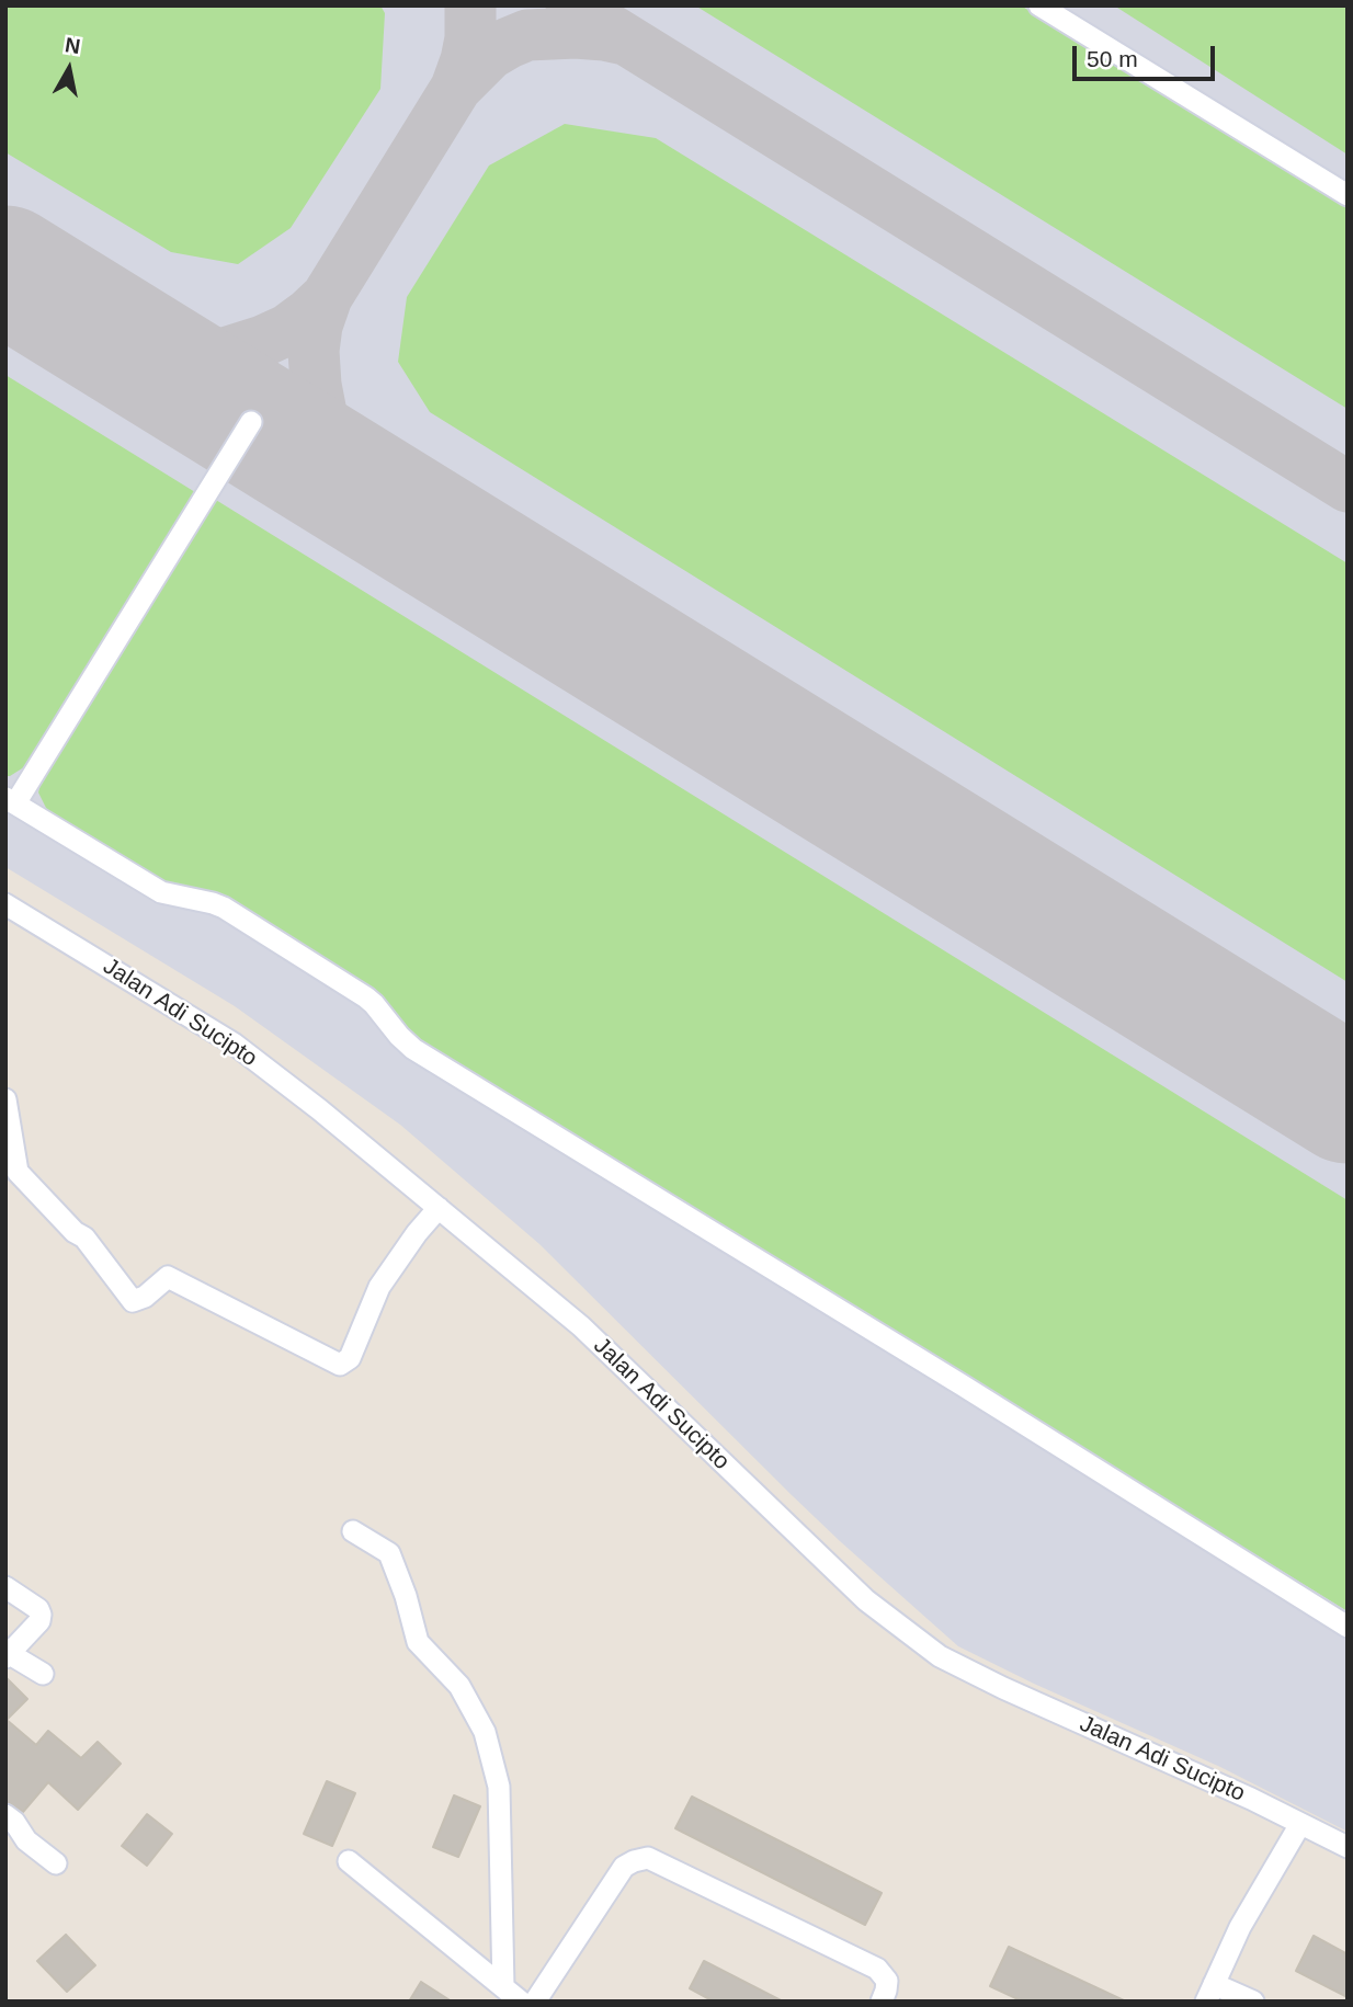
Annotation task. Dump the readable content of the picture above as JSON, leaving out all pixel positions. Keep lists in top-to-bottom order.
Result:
{
  "streets": {
    "street": ["Jalan Adi Sucipto"]
  },
  "scale_bar": "50 m",
  "north": "top"
}
